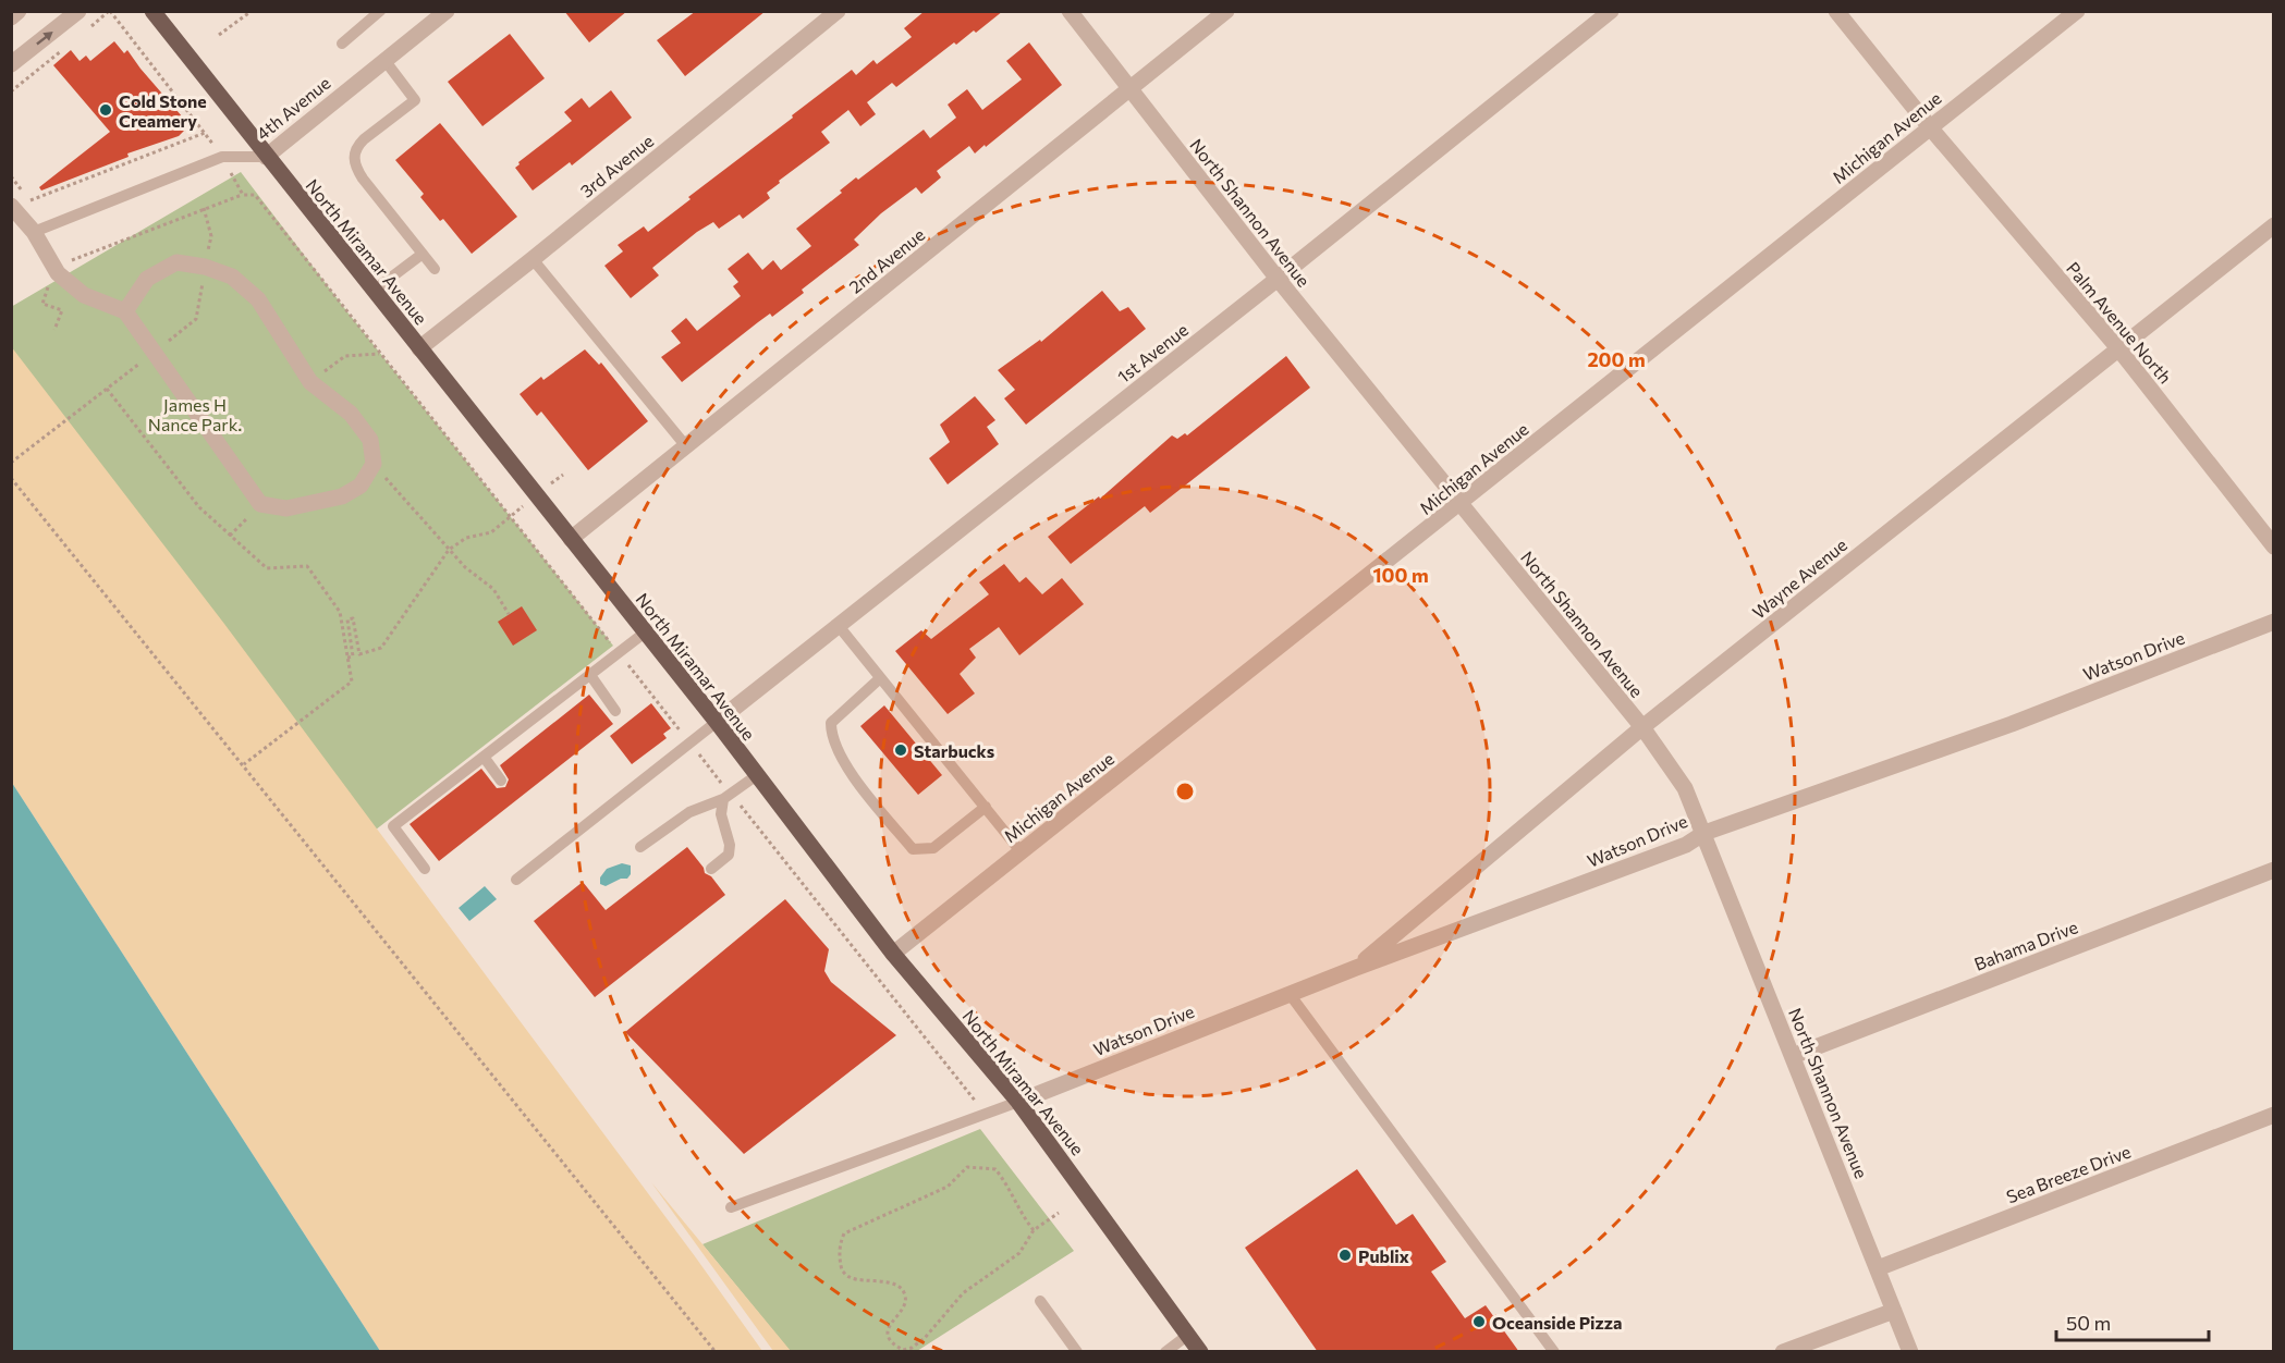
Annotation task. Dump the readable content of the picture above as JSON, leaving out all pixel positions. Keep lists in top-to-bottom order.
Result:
{
  "streets": {
    "main road": ["North Miramar Avenue"],
    "street": [
      "4th Avenue",
      "Michigan Avenue",
      "3rd Avenue",
      "North Shannon Avenue",
      "2nd Avenue",
      "Palm Avenue North",
      "1st Avenue",
      "Wayne Avenue",
      "Watson Drive",
      "Bahama Drive",
      "Sea Breeze Drive"
    ]
  },
  "crossings": [
    ["4th Avenue", "North Miramar Avenue"],
    ["Michigan Avenue", "North Shannon Avenue"],
    ["Michigan Avenue", "North Miramar Avenue"],
    ["Michigan Avenue", "Palm Avenue North"],
    ["3rd Avenue", "North Miramar Avenue"],
    ["North Shannon Avenue", "2nd Avenue"],
    ["North Shannon Avenue", "1st Avenue"],
    ["North Shannon Avenue", "Wayne Avenue"],
    ["North Shannon Avenue", "Watson Drive"],
    ["North Shannon Avenue", "Bahama Drive"],
    ["North Shannon Avenue", "Sea Breeze Drive"],
    ["North Miramar Avenue", "2nd Avenue"],
    ["North Miramar Avenue", "1st Avenue"],
    ["North Miramar Avenue", "Watson Drive"],
    ["Palm Avenue North", "Wayne Avenue"],
    ["Wayne Avenue", "Watson Drive"]
  ],
  "parks": ["James H Nance Park."],
  "places": [
    "Cold Stone Creamery",
    "Starbucks",
    "Publix",
    "Oceanside Pizza"
  ],
  "scale_bar": "50 m",
  "rings": ["200 m", "100 m"]
}
